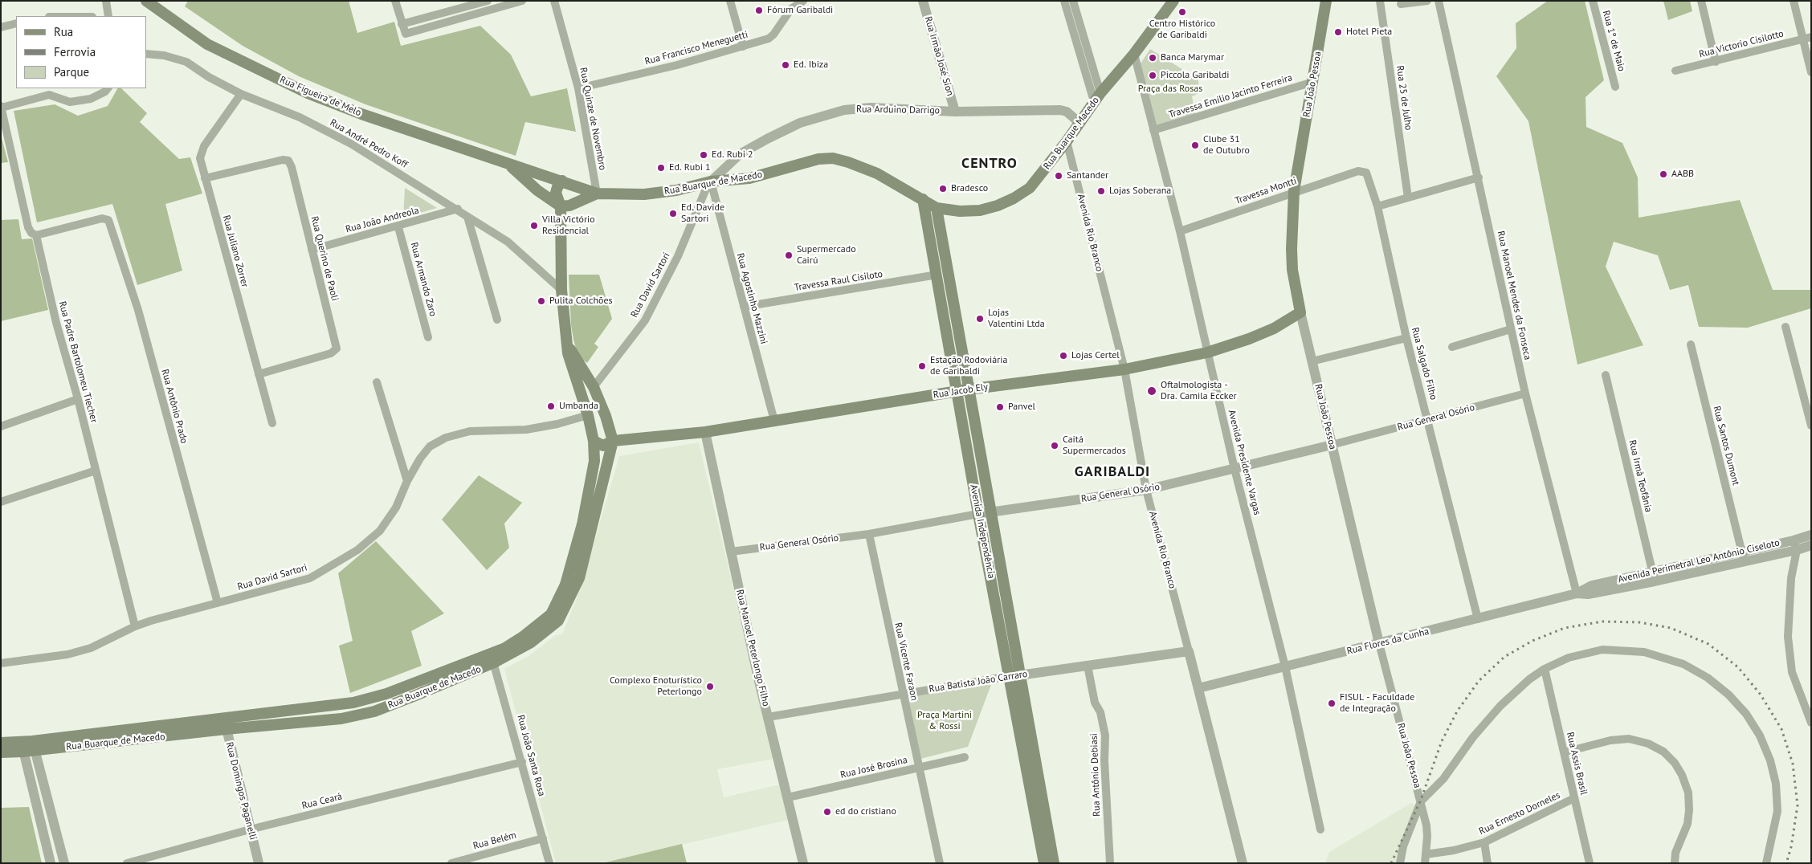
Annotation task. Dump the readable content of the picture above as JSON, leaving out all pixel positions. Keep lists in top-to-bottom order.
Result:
{
  "streets": {
    "main road": [
      "Rua João Pessoa",
      "Rua Figueira de Melo",
      "Rua Buarque Macedo",
      "Rua Buarque de Macedo",
      "Rua Jacob Ely",
      "Avenida Independência"
    ],
    "street": [
      "Rua 1º de Maio",
      "Rua Victorio Cisilotto",
      "Rua Francisco Meneguetti",
      "Rua Irmão José Sion",
      "Travessa Emílio Jacinto Ferreira",
      "Rua 25 de Julho",
      "Rua Arduino Darrigo",
      "Rua Quinze de Novembro",
      "Rua André Pedro Koff",
      "Travessa Montti",
      "Rua João Andreola",
      "Avenida Rio Branco",
      "Rua Juliano Zorrer",
      "Rua Querino de Paoli",
      "Rua Armando Zaro",
      "Travessa Raul Cisiloto",
      "Rua David Sartori",
      "Rua Manoel Mendes da Fonseca",
      "Rua Agostinho Mazzini",
      "Rua Padre Bartolomeu Tiecher",
      "Rua Salgado Filho",
      "Rua Antônio Prado",
      "Rua General Osório",
      "Rua Santos Dumont",
      "Avenida Presidente Vargas",
      "Rua Irmã Teofânia",
      "Avenida Perimetral Leo Antônio Ciseloto",
      "Rua Flores da Cunha",
      "Rua Manoel Peterlongo Filho",
      "Rua Vicente Faraon",
      "Rua Batista João Carraro",
      "Rua João Santa Rosa",
      "Rua Assis Brasil",
      "Rua José Brosina",
      "Rua Antônio Debiasi",
      "Rua Domingos Paganelli",
      "Rua Ceará",
      "Rua Ernesto Dorneles",
      "Rua Belém"
    ]
  },
  "crossings": [
    ["Rua Francisco Meneguetti", "Rua Quinze de Novembro"],
    ["Rua Irmão José Sion", "Rua Arduino Darrigo"],
    ["Rua João Pessoa", "Travessa Emílio Jacinto Ferreira"],
    ["Rua João Pessoa", "Travessa Montti"],
    ["Rua João Pessoa", "Rua Jacob Ely"],
    ["Rua João Pessoa", "Rua General Osório"],
    ["Rua João Pessoa", "Rua Flores da Cunha"],
    ["Rua João Pessoa", "Rua Ernesto Dorneles"],
    ["Rua Figueira de Melo", "Rua Buarque de Macedo"],
    ["Travessa Emílio Jacinto Ferreira", "Avenida Presidente Vargas"],
    ["Rua Arduino Darrigo", "Rua Buarque Macedo"],
    ["Rua Arduino Darrigo", "Rua Buarque de Macedo"],
    ["Rua Arduino Darrigo", "Rua David Sartori"],
    ["Rua Arduino Darrigo", "Rua Agostinho Mazzini"],
    ["Rua Quinze de Novembro", "Rua Buarque de Macedo"],
    ["Rua Buarque Macedo", "Rua Buarque de Macedo"],
    ["Rua Buarque Macedo", "Avenida Rio Branco"],
    ["Rua Buarque Macedo", "Avenida Presidente Vargas"],
    ["Rua Buarque Macedo", "Avenida Independência"],
    ["Rua André Pedro Koff", "Rua Buarque de Macedo"],
    ["Rua André Pedro Koff", "Rua João Andreola"],
    ["Rua André Pedro Koff", "Rua Juliano Zorrer"],
    ["Rua Buarque de Macedo", "Rua David Sartori"],
    ["Rua Buarque de Macedo", "Rua Agostinho Mazzini"],
    ["Rua Buarque de Macedo", "Rua Jacob Ely"],
    ["Rua Buarque de Macedo", "Avenida Independência"],
    ["Rua Buarque de Macedo", "Rua João Santa Rosa"],
    ["Rua Buarque de Macedo", "Rua Domingos Paganelli"],
    ["Travessa Montti", "Rua Salgado Filho"],
    ["Travessa Montti", "Avenida Presidente Vargas"],
    ["Rua João Andreola", "Rua Querino de Paoli"],
    ["Rua João Andreola", "Rua Armando Zaro"],
    ["Avenida Rio Branco", "Rua Jacob Ely"],
    ["Avenida Rio Branco", "Rua General Osório"],
    ["Avenida Rio Branco", "Rua Flores da Cunha"],
    ["Avenida Rio Branco", "Rua Batista João Carraro"],
    ["Rua Juliano Zorrer", "Rua Querino de Paoli"],
    ["Travessa Raul Cisiloto", "Rua Agostinho Mazzini"],
    ["Travessa Raul Cisiloto", "Avenida Independência"],
    ["Rua David Sartori", "Rua Agostinho Mazzini"],
    ["Rua David Sartori", "Rua Padre Bartolomeu Tiecher"],
    ["Rua David Sartori", "Rua Antônio Prado"],
    ["Rua Manoel Mendes da Fonseca", "Rua General Osório"],
    ["Rua Manoel Mendes da Fonseca", "Rua Flores da Cunha"],
    ["Rua Agostinho Mazzini", "Rua Jacob Ely"],
    ["Rua Padre Bartolomeu Tiecher", "Rua Antônio Prado"],
    ["Rua Salgado Filho", "Rua General Osório"],
    ["Rua Salgado Filho", "Rua Flores da Cunha"],
    ["Rua Jacob Ely", "Avenida Presidente Vargas"],
    ["Rua Jacob Ely", "Avenida Independência"],
    ["Rua Jacob Ely", "Rua Manoel Peterlongo Filho"],
    ["Rua General Osório", "Avenida Presidente Vargas"],
    ["Rua General Osório", "Avenida Independência"],
    ["Rua General Osório", "Rua Manoel Peterlongo Filho"],
    ["Rua General Osório", "Rua Vicente Faraon"],
    ["Rua Santos Dumont", "Avenida Perimetral Leo Antônio Ciseloto"],
    ["Avenida Presidente Vargas", "Rua Flores da Cunha"],
    ["Rua Irmã Teofânia", "Avenida Perimetral Leo Antônio Ciseloto"],
    ["Avenida Independência", "Rua Batista João Carraro"],
    ["Avenida Perimetral Leo Antônio Ciseloto", "Rua Flores da Cunha"],
    ["Rua Manoel Peterlongo Filho", "Rua Batista João Carraro"],
    ["Rua Manoel Peterlongo Filho", "Rua José Brosina"],
    ["Rua Vicente Faraon", "Rua Batista João Carraro"],
    ["Rua Vicente Faraon", "Rua José Brosina"],
    ["Rua Batista João Carraro", "Rua Antônio Debiasi"],
    ["Rua João Santa Rosa", "Rua Ceará"],
    ["Rua João Santa Rosa", "Rua Belém"],
    ["Rua Assis Brasil", "Rua Ernesto Dorneles"],
    ["Rua Domingos Paganelli", "Rua Ceará"]
  ],
  "districts": ["CENTRO", "GARIBALDI"],
  "parks": ["Praça das Rosas", "Praça Martini & Rossi"],
  "places": [
    "Fórum Garibaldi",
    "Centro Histórico de Garibaldi",
    "Hotel Pieta",
    "Banca Marymar",
    "Ed. Ibiza",
    "Piccola Garibaldi",
    "Clube 31 de Outubro",
    "Ed. Rubi 2",
    "Ed. Rubi 1",
    "AABB",
    "Santander",
    "Bradesco",
    "Lojas Soberana",
    "Ed. Davide Sartori",
    "Villa Victório Residencial",
    "Supermercado Cairú",
    "Pulita Colchões",
    "Lojas Valentini Ltda",
    "Lojas Certel",
    "Estação Rodoviária de Garibaldi",
    "Oftalmologista - Dra. Camila Eccker",
    "Umbanda",
    "Panvel",
    "Caitá Supermercados",
    "Complexo Enoturístico Peterlongo",
    "FISUL - Faculdade de Integração",
    "ed do cristiano"
  ],
  "legend": ["Rua", "Ferrovia", "Parque"]
}
